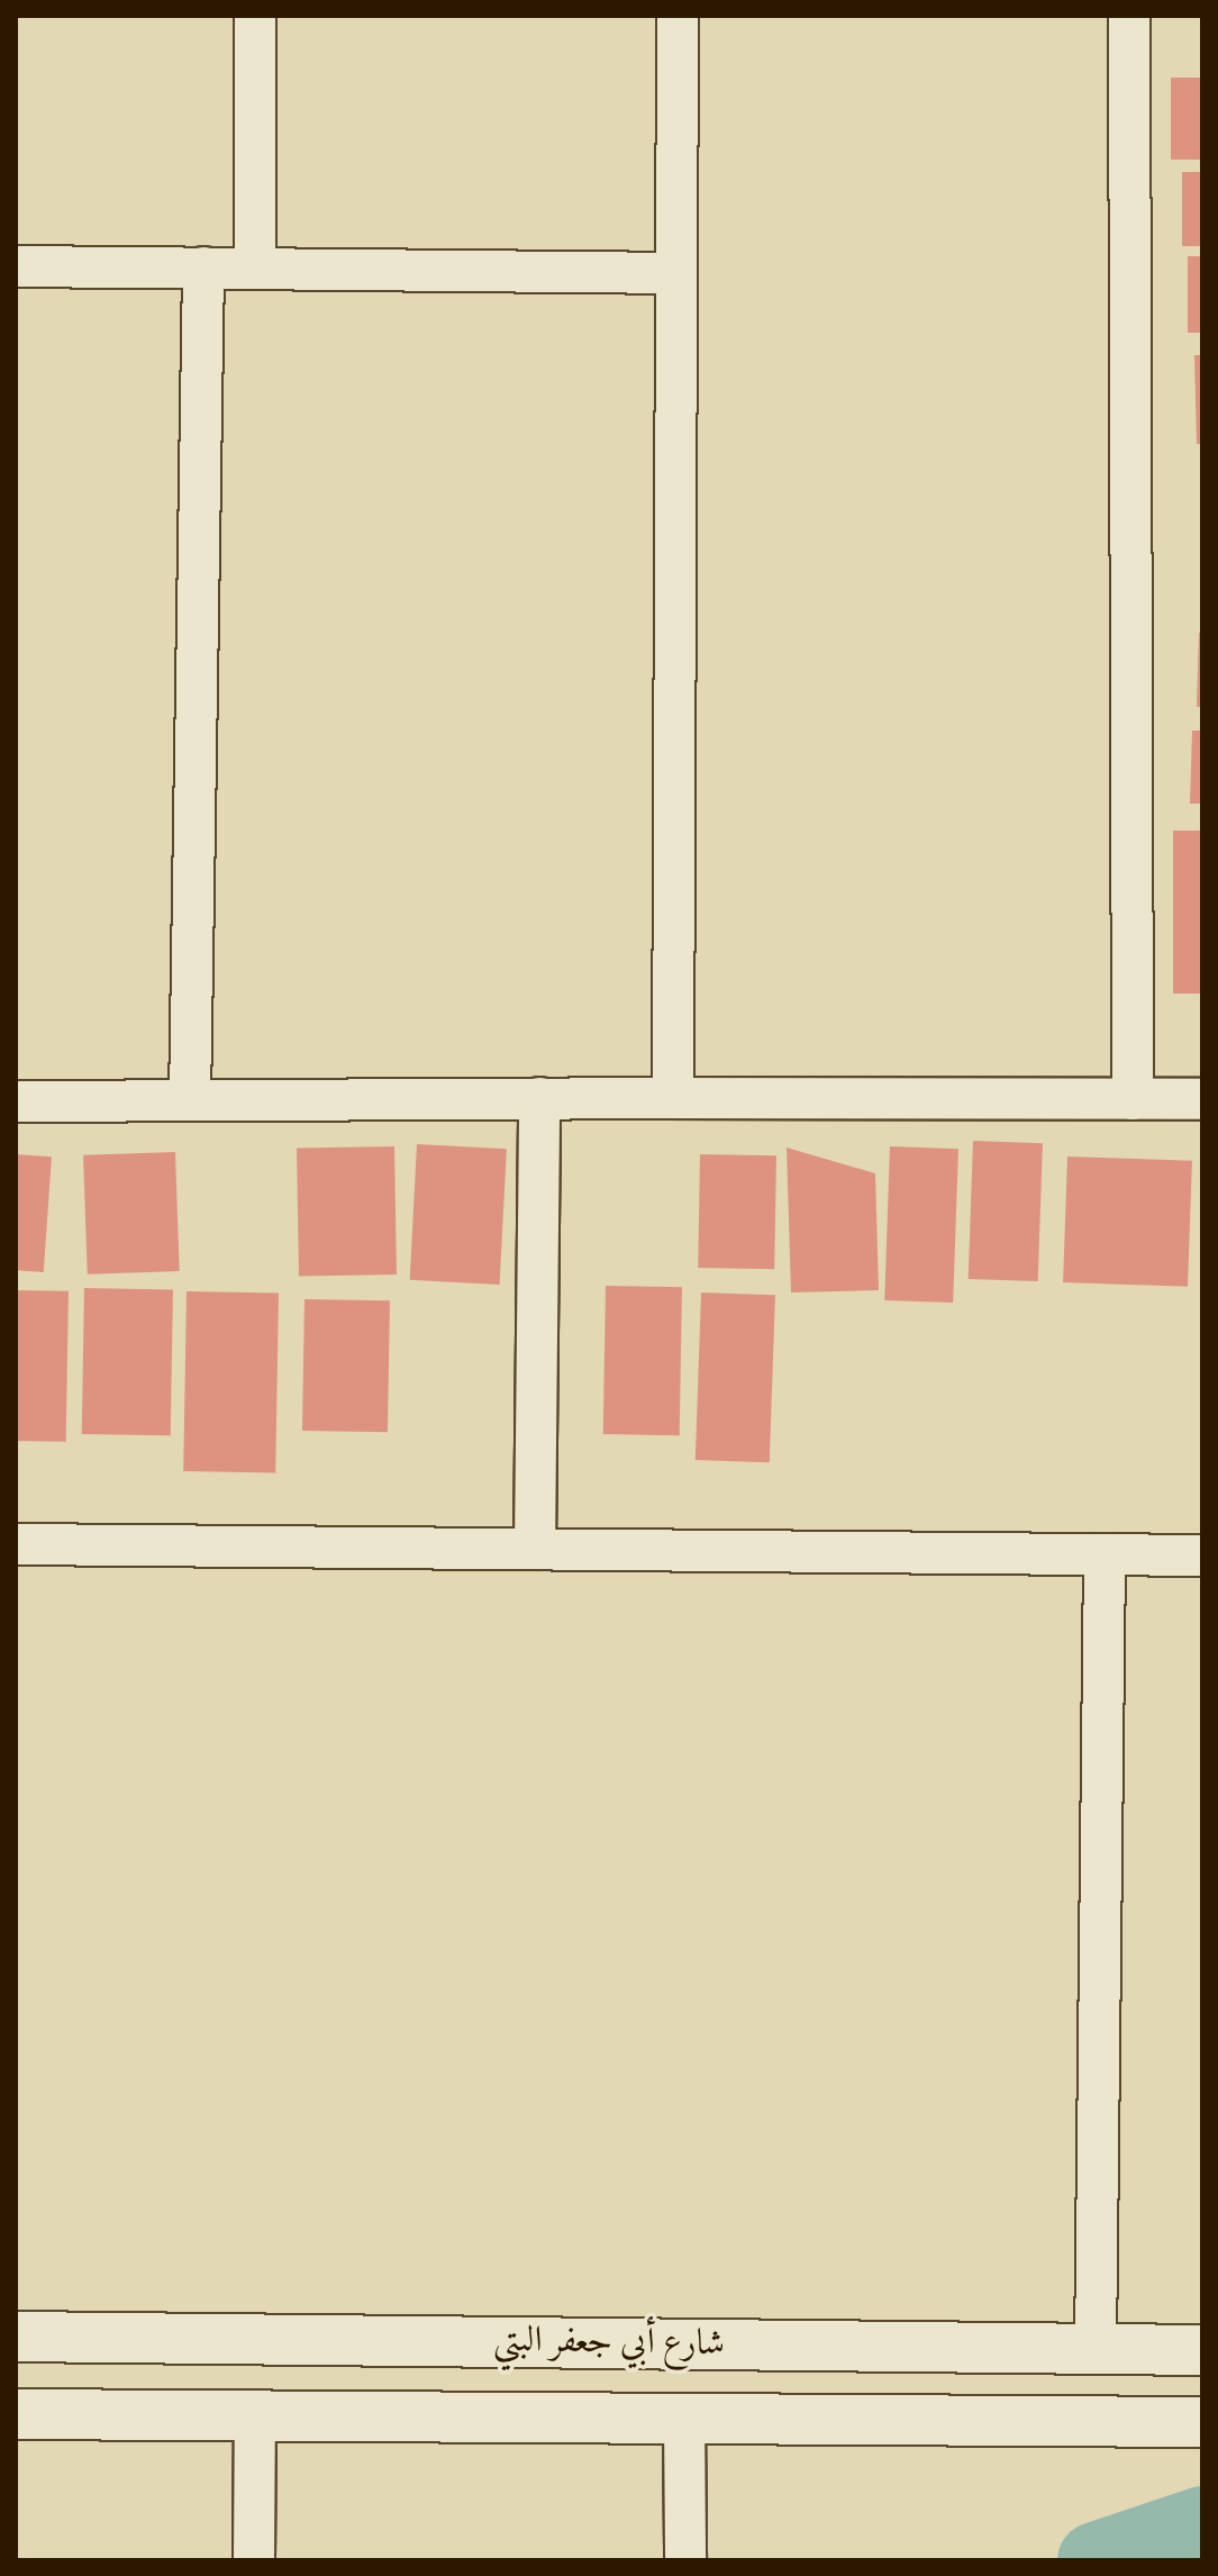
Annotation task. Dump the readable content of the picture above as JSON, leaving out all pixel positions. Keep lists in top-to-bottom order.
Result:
{
  "streets": {
    "street": ["شارع أبي جعفر البتي"]
  }
}
